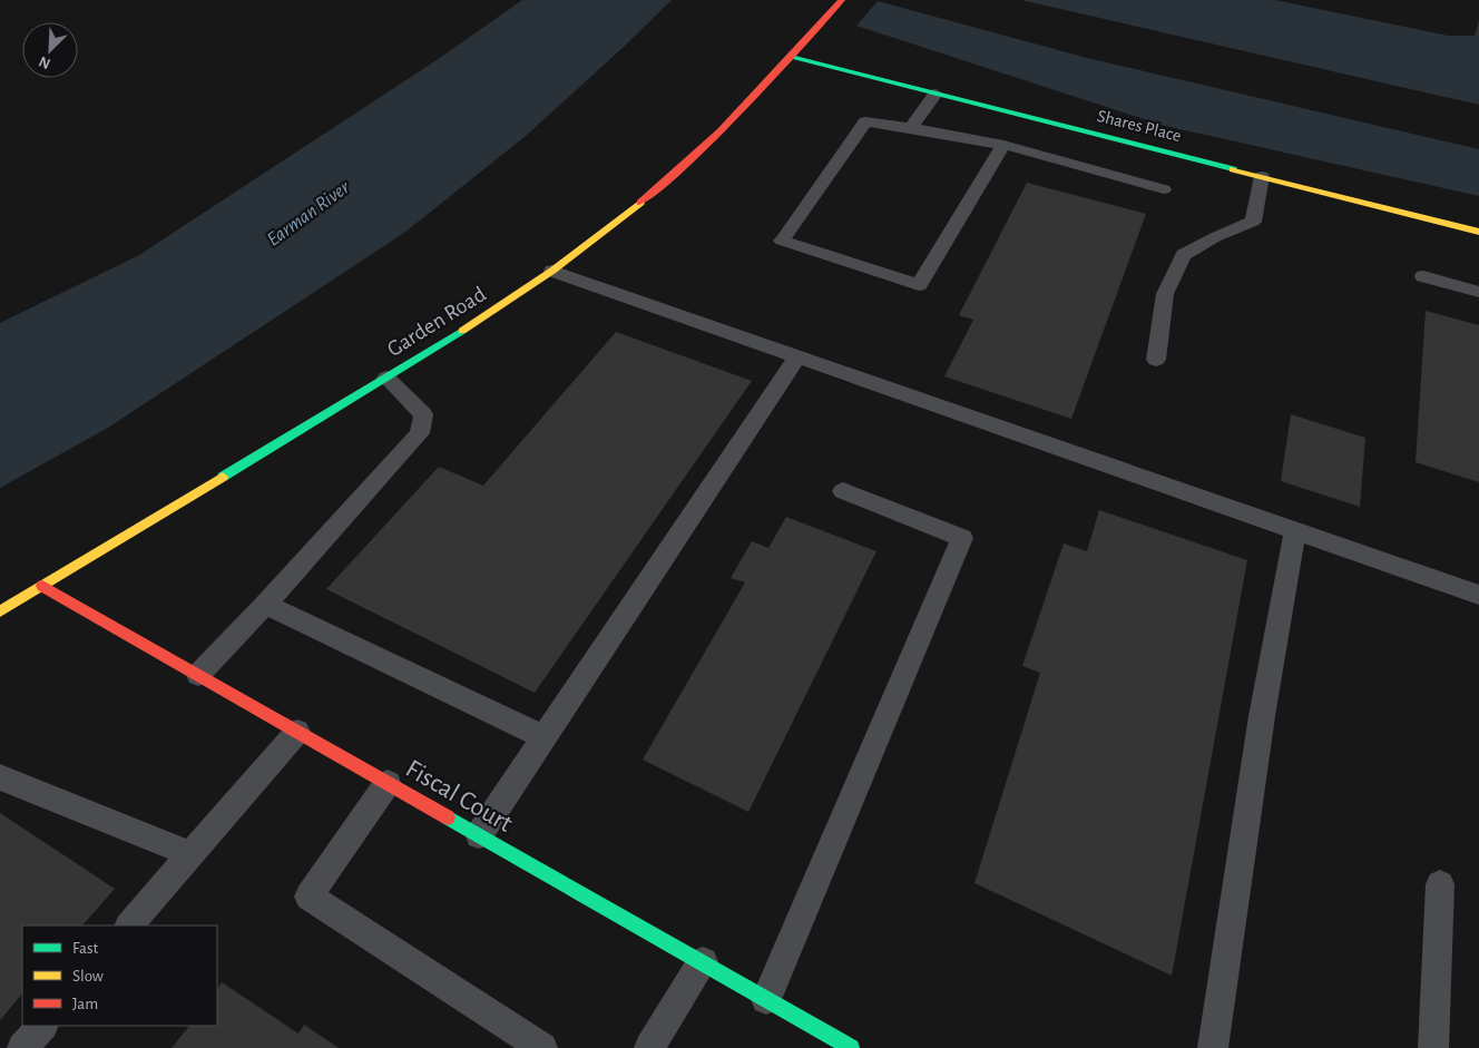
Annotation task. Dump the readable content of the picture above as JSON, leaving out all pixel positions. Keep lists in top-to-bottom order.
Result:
{
  "streets": {
    "street": ["Shares Place", "Garden Road", "Fiscal Court"]
  },
  "crossings": [
    ["Shares Place", "Garden Road"],
    ["Garden Road", "Fiscal Court"]
  ],
  "water": ["Earman River"],
  "legend": ["Fast", "Slow", "Jam"],
  "north": "bottom left"
}
